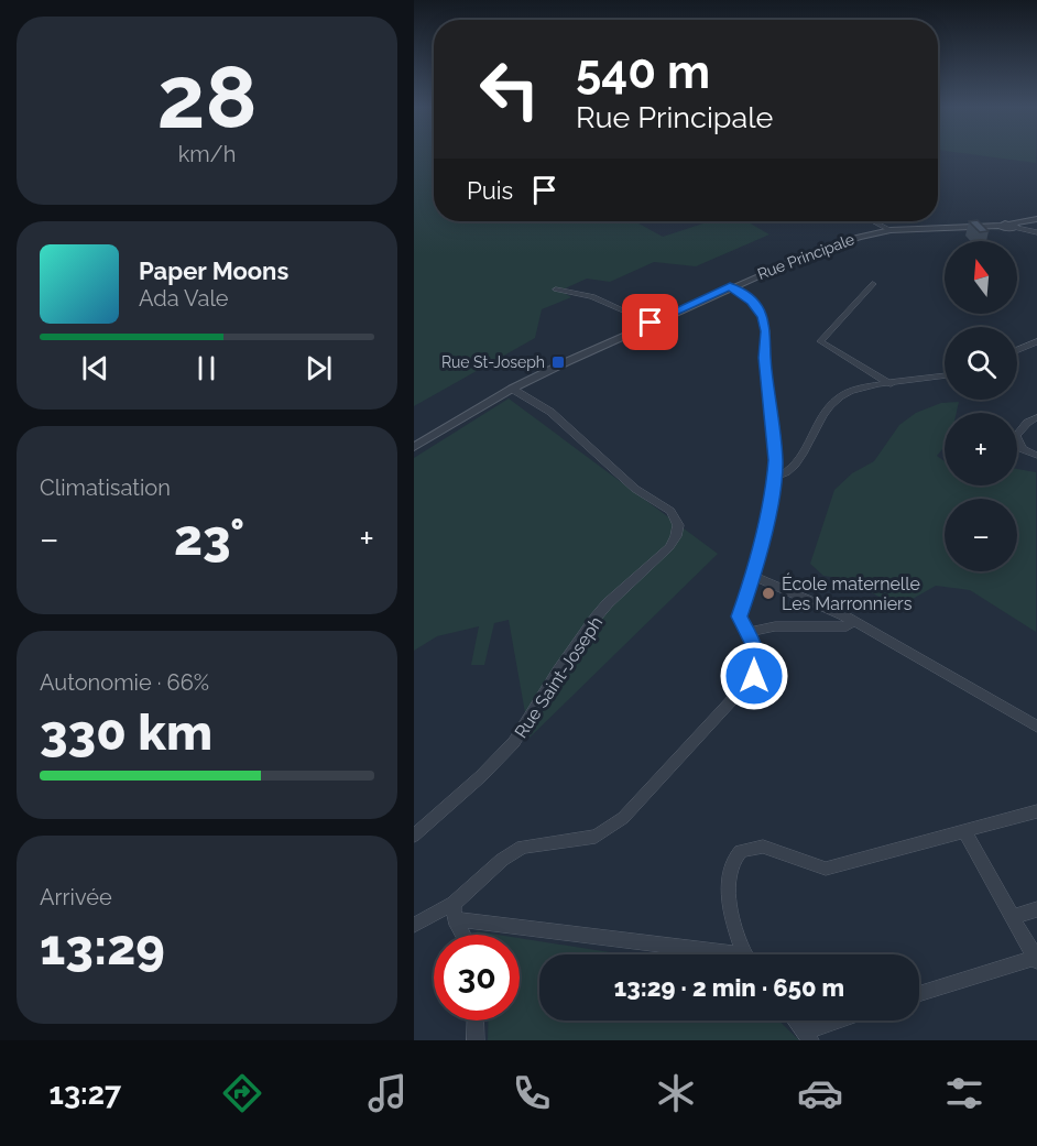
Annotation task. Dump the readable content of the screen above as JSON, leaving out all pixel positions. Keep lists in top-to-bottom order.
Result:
{
  "streets": {
    "street": ["Rue Principale", "Rue Saint-Joseph"]
  },
  "crossings": [
    ["Rue Principale", "Rue Saint-Joseph"]
  ],
  "places": {
    "transit": ["Rue St-Joseph"],
    "other": ["École maternelle Les Marronniers"]
  },
  "north": "top",
  "page": {
    "tile": [
      ["28", "km/h"],
      "Climatisation",
      ["Autonomie · 66%", "330 km"],
      ["Arrivée", "13:29"]
    ],
    "turn": ["540 m", "Rue Principale"],
    "then": "Puis",
    "map_buttons": ["+", "−"],
    "song": ["Paper Moons", "Ada Vale"],
    "heat": ["−", "23°", "+"],
    "limit": "30",
    "trip": "13:29 · 2 min · 650 m",
    "tabs": "13:27"
  }
}
